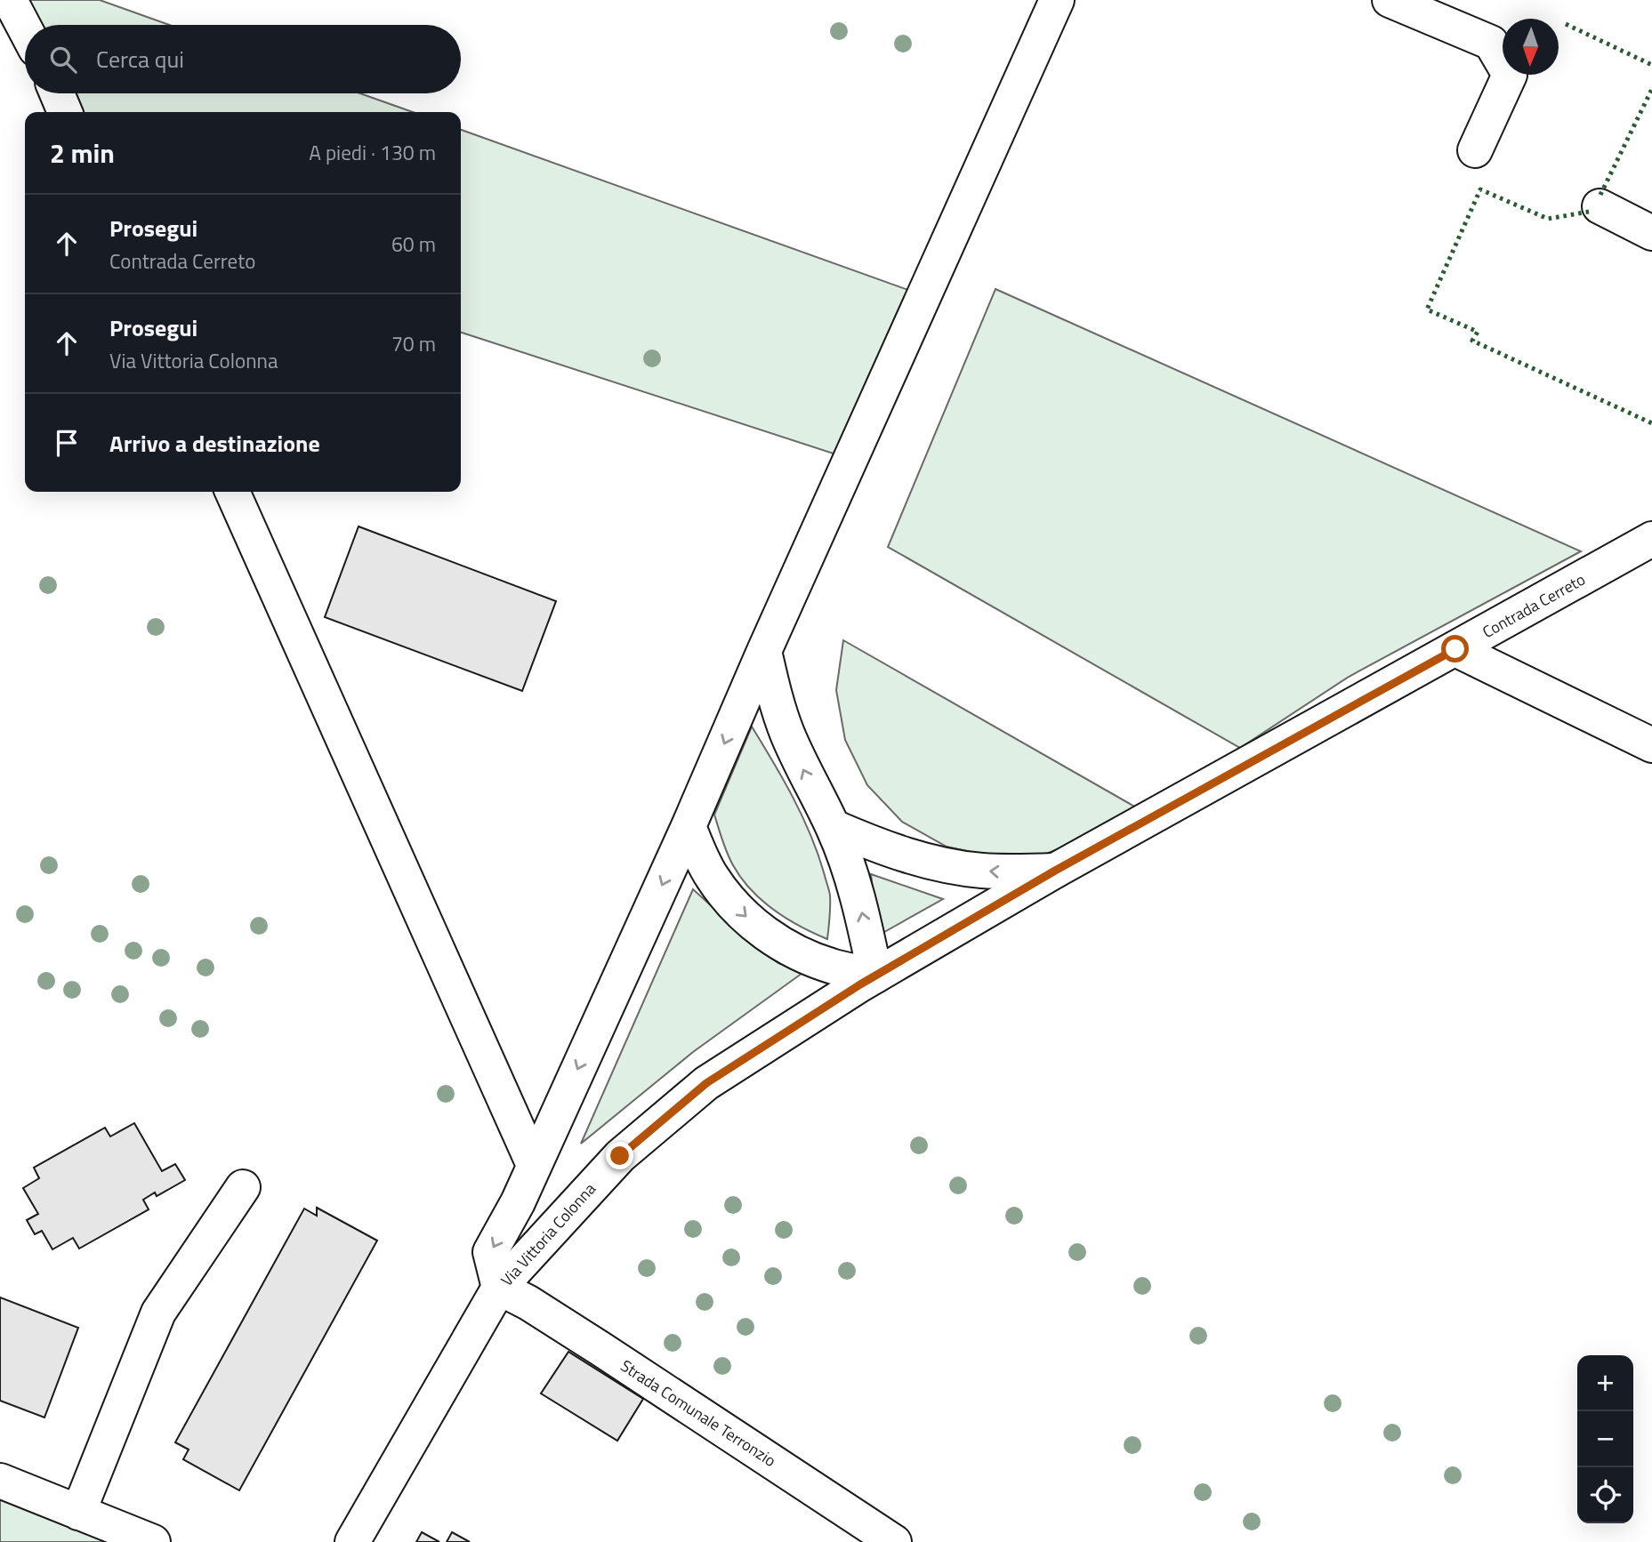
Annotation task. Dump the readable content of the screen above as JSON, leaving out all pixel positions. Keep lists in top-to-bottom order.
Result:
{
  "streets": {
    "street": ["Contrada Cerreto", "Via Vittoria Colonna", "Strada Comunale Terronzio"]
  },
  "crossings": [
    ["Contrada Cerreto", "Via Vittoria Colonna"],
    ["Via Vittoria Colonna", "Strada Comunale Terronzio"]
  ],
  "north": "bottom",
  "page": {
    "search": "Cerca qui",
    "heading": ["2 min", "A piedi · 130 m"],
    "list": [
      ["Prosegui", "Contrada Cerreto", "60 m"],
      ["Prosegui", "Via Vittoria Colonna", "70 m"],
      "Arrivo a destinazione"
    ],
    "map_buttons": ["+", "−"]
  }
}
